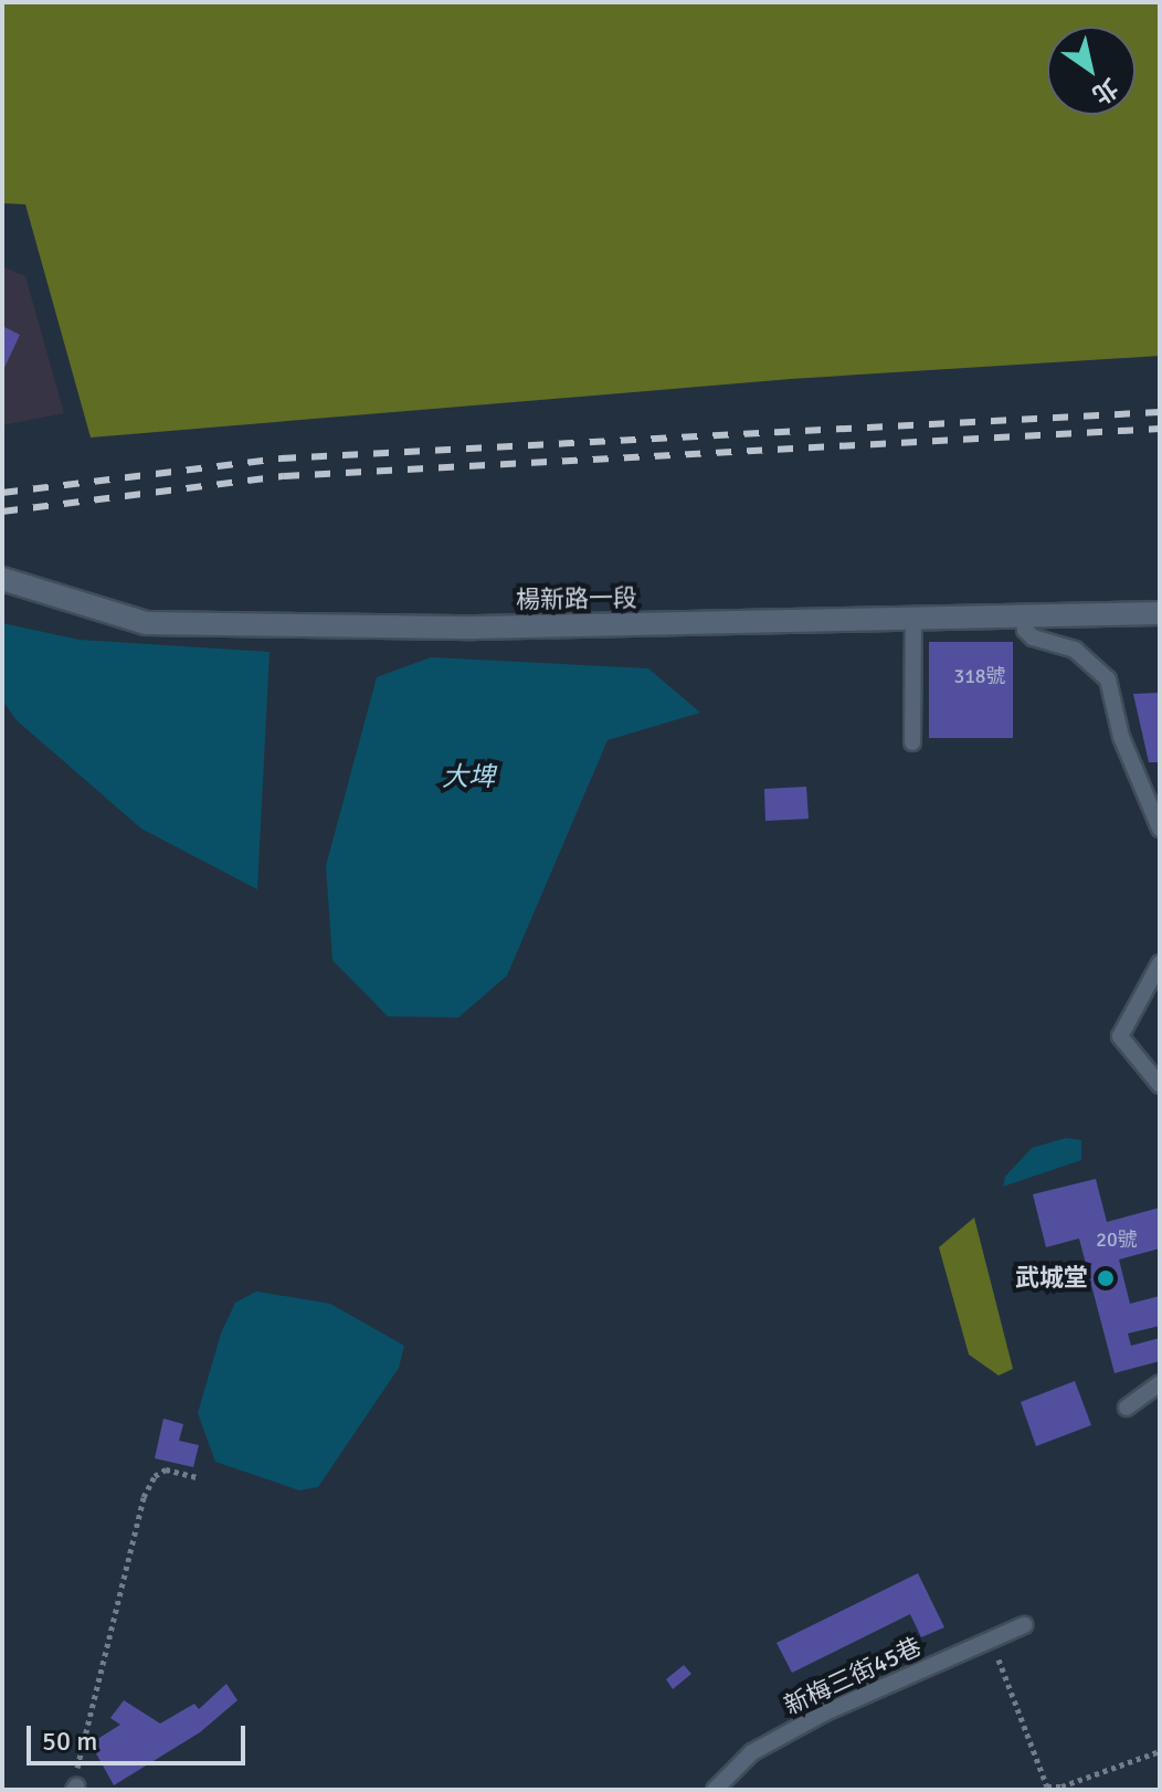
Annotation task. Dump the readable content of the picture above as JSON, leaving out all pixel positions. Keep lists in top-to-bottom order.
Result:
{
  "streets": {
    "main road": ["楊新路一段"],
    "lane": ["新梅三街45巷"]
  },
  "water": ["大埤"],
  "places": ["武城堂"],
  "house_numbers": ["318號", "20號"],
  "scale_bar": "50 m",
  "north": "bottom right"
}
